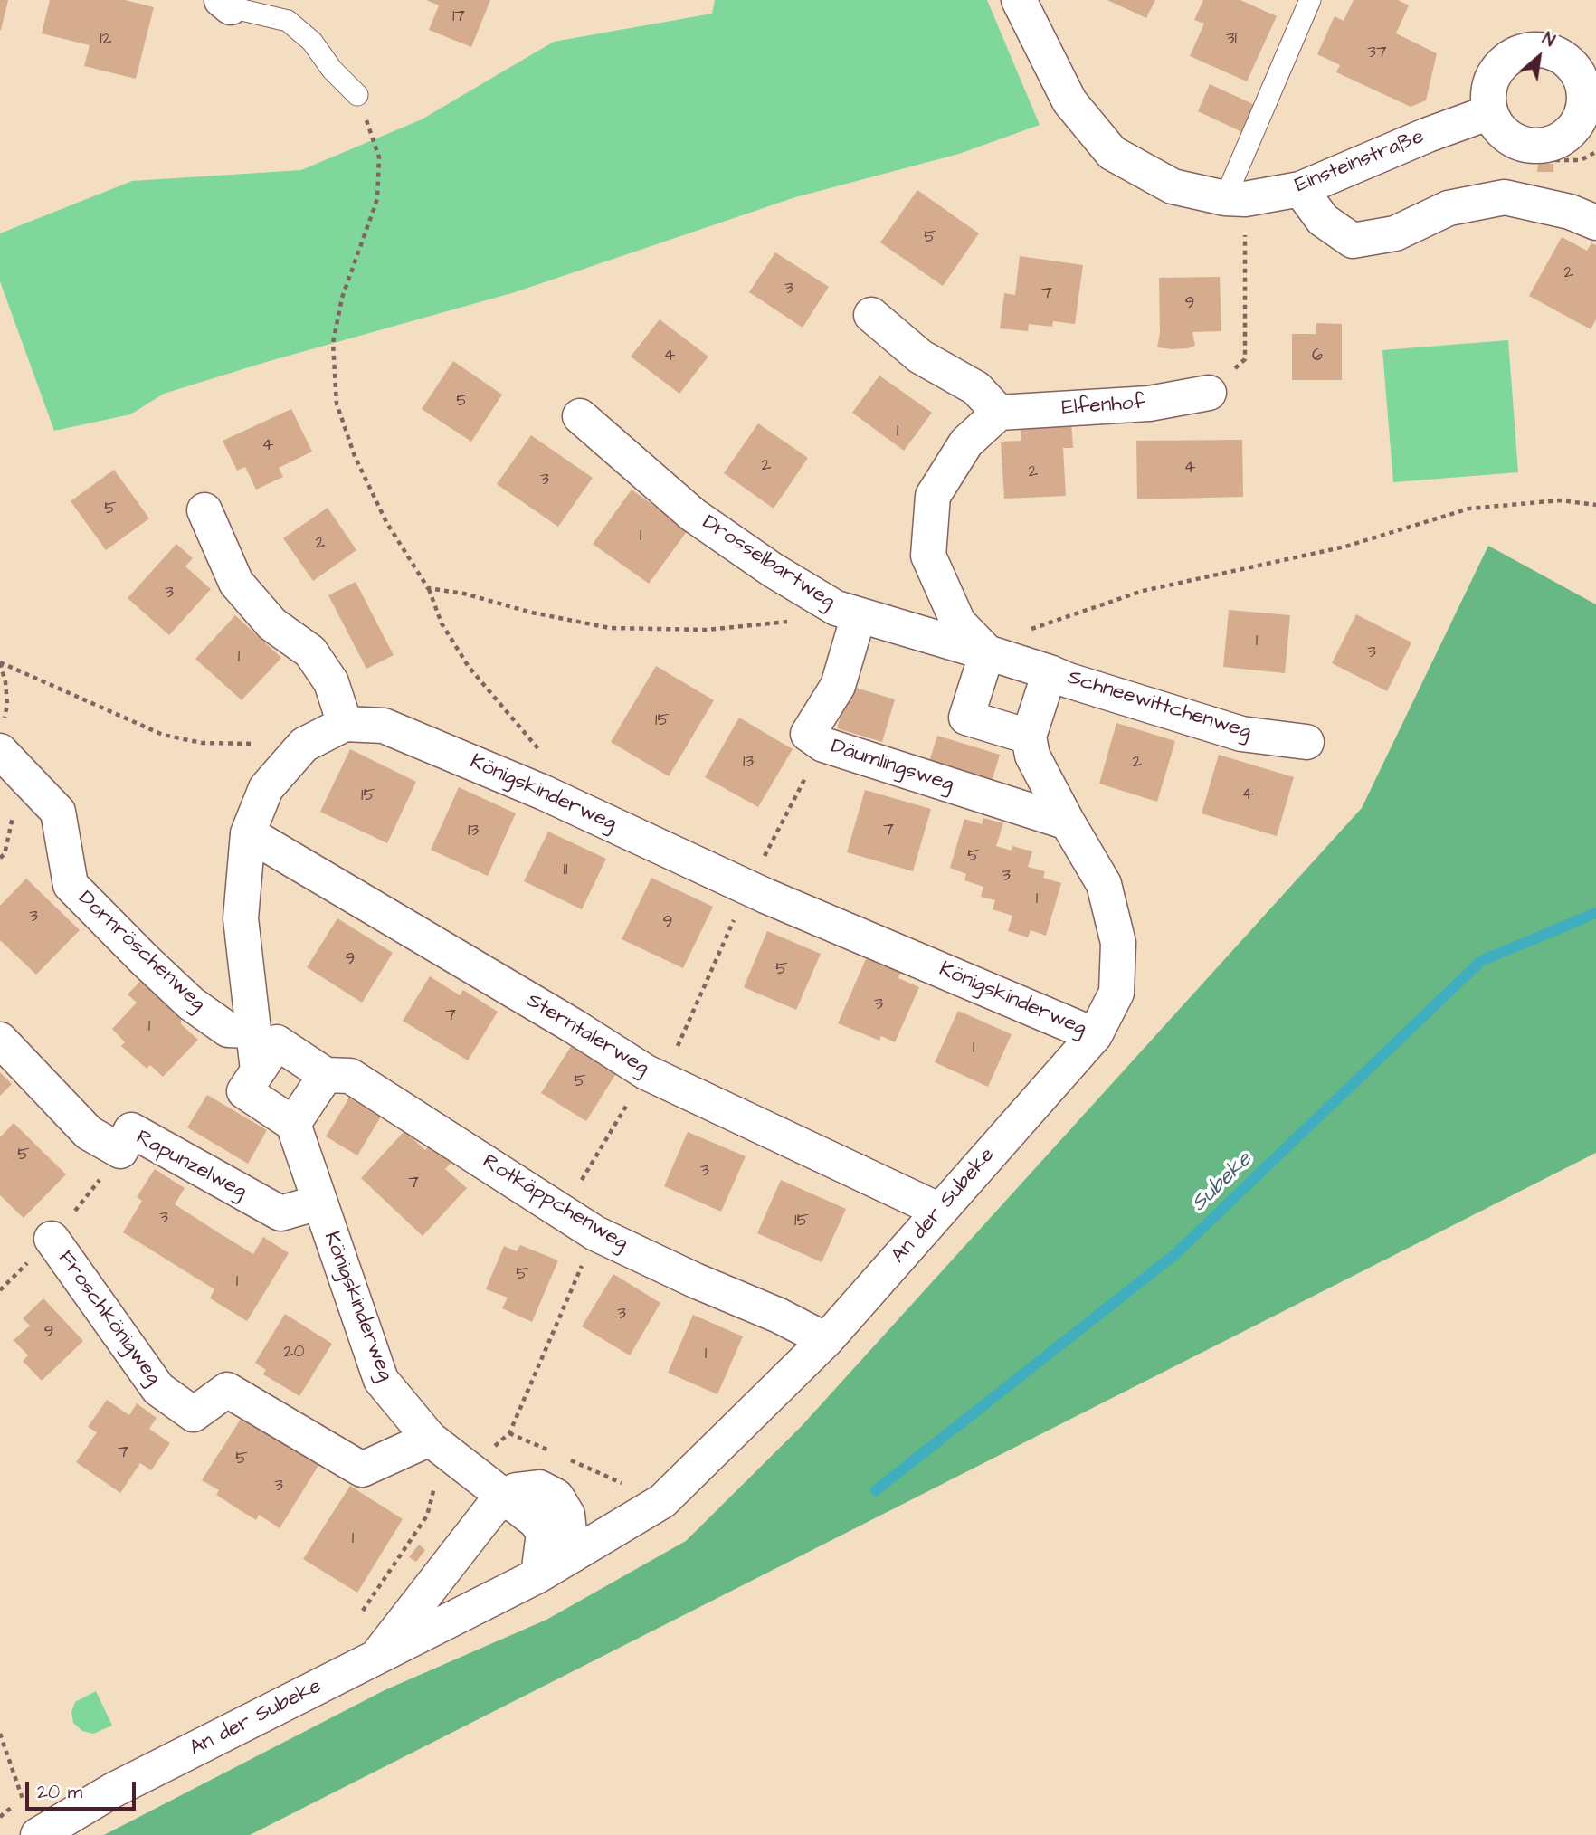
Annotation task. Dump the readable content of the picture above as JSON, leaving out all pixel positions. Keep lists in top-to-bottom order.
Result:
{
  "streets": {
    "street": [
      "Einsteinstraße",
      "Elfenhof",
      "Drosselbartweg",
      "Schneewittchenweg",
      "Däumlingsweg",
      "Königskinderweg",
      "Dornröschenweg",
      "Sterntalerweg",
      "Rapunzelweg",
      "Rotkäppchenweg",
      "An der Subeke",
      "Froschkönigweg"
    ]
  },
  "crossings": [
    ["Drosselbartweg", "Däumlingsweg"],
    ["Däumlingsweg", "An der Subeke"],
    ["Königskinderweg", "Dornröschenweg"],
    ["Königskinderweg", "Sterntalerweg"],
    ["Königskinderweg", "Rapunzelweg"],
    ["Königskinderweg", "Rotkäppchenweg"],
    ["Königskinderweg", "An der Subeke"],
    ["Königskinderweg", "Froschkönigweg"],
    ["Sterntalerweg", "An der Subeke"],
    ["Rotkäppchenweg", "An der Subeke"]
  ],
  "water": ["Subeke"],
  "house_numbers": [
    "17",
    "12",
    "31",
    "37",
    "5",
    "2",
    "3",
    "7",
    "9",
    "4",
    "6",
    "5",
    "1",
    "4",
    "2",
    "4",
    "2",
    "3",
    "5",
    "1",
    "2",
    "3",
    "1",
    "3",
    "1",
    "15",
    "13",
    "2",
    "4",
    "15",
    "7",
    "13",
    "5",
    "11",
    "3",
    "1",
    "3",
    "9",
    "9",
    "5",
    "3",
    "7",
    "1",
    "1",
    "5",
    "5",
    "3",
    "7",
    "3",
    "15",
    "5",
    "1",
    "3",
    "9",
    "20",
    "1",
    "7",
    "5",
    "3",
    "1"
  ],
  "scale_bar": "20 m",
  "north": "top right"
}
